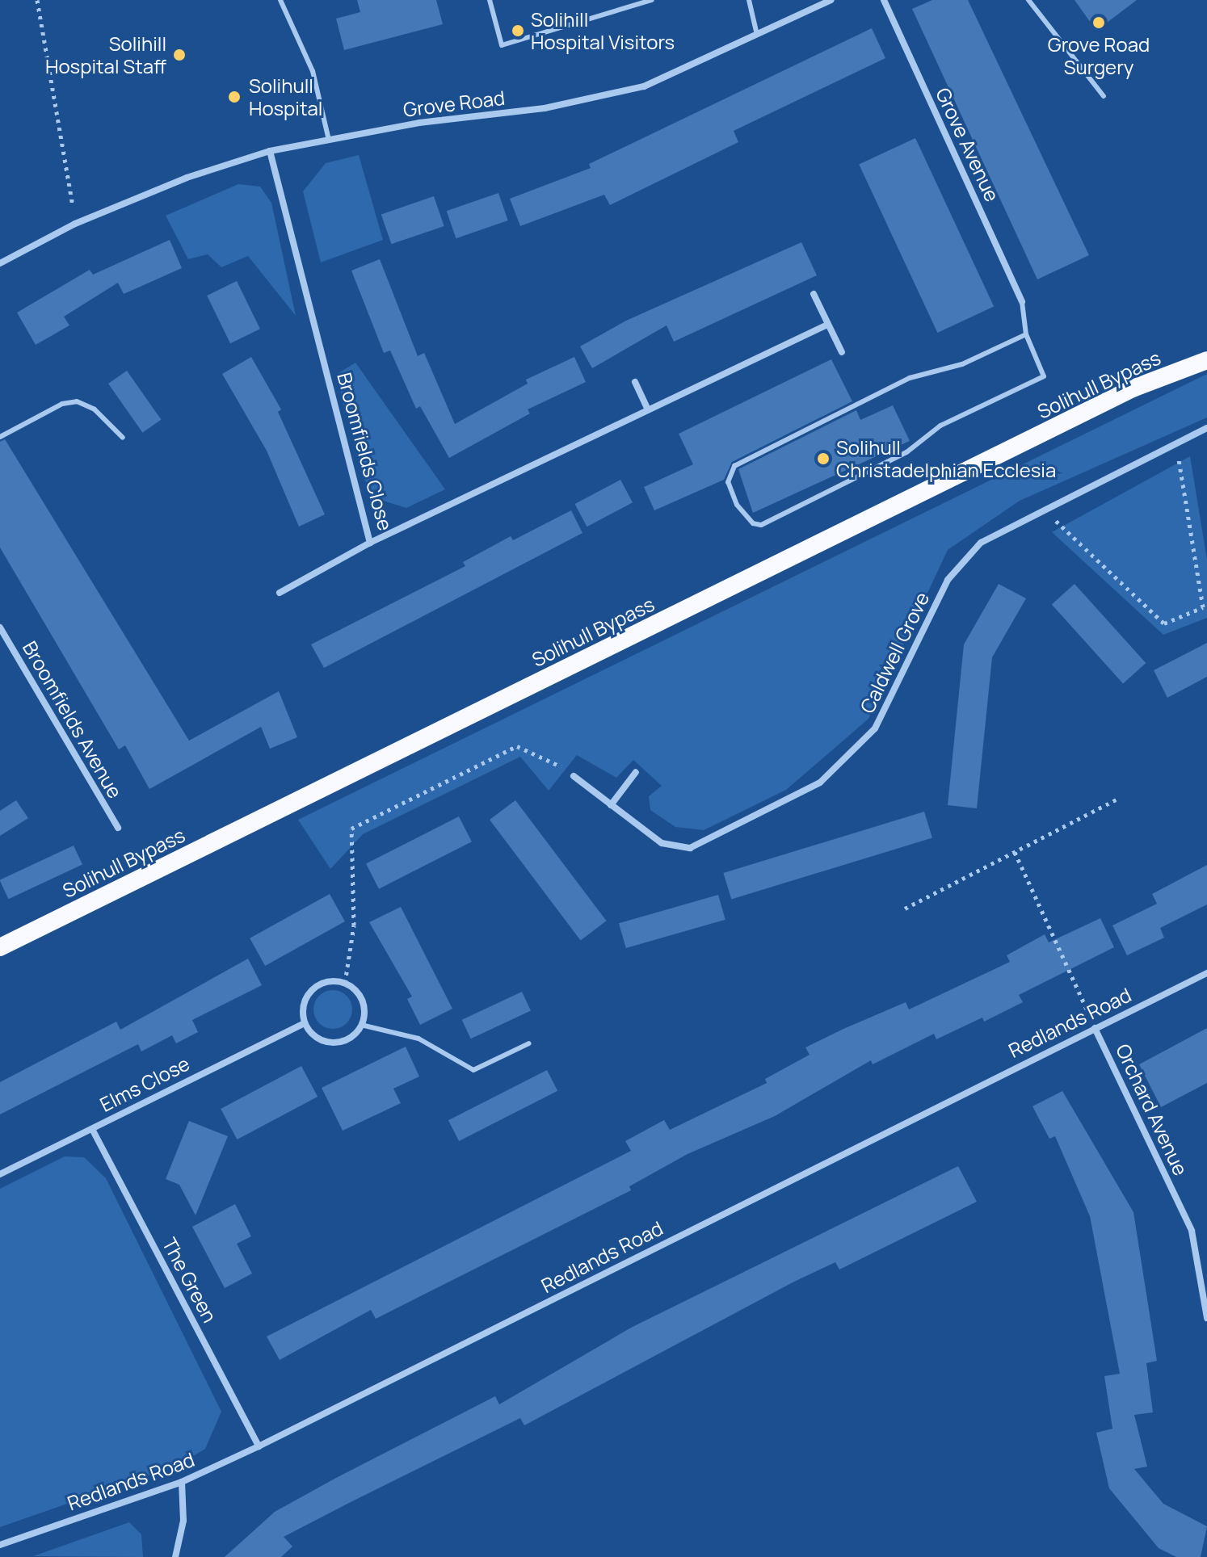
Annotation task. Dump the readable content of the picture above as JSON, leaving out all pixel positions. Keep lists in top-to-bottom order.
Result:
{
  "streets": {
    "highway": ["Solihull Bypass"],
    "street": [
      "Grove Road",
      "Grove Avenue",
      "Broomfields Close",
      "Caldwell Grove",
      "Broomfields Avenue",
      "Redlands Road",
      "Elms Close",
      "Orchard Avenue",
      "The Green"
    ]
  },
  "crossings": [
    ["Grove Road", "Broomfields Close"],
    ["Redlands Road", "Orchard Avenue"],
    ["Redlands Road", "The Green"],
    ["Elms Close", "The Green"]
  ],
  "places": [
    "Grove Road Surgery",
    "Solihill Hospital Visitors",
    "Solihill Hospital Staff",
    "Solihull Hospital",
    "Solihull Christadelphian Ecclesia"
  ]
}
